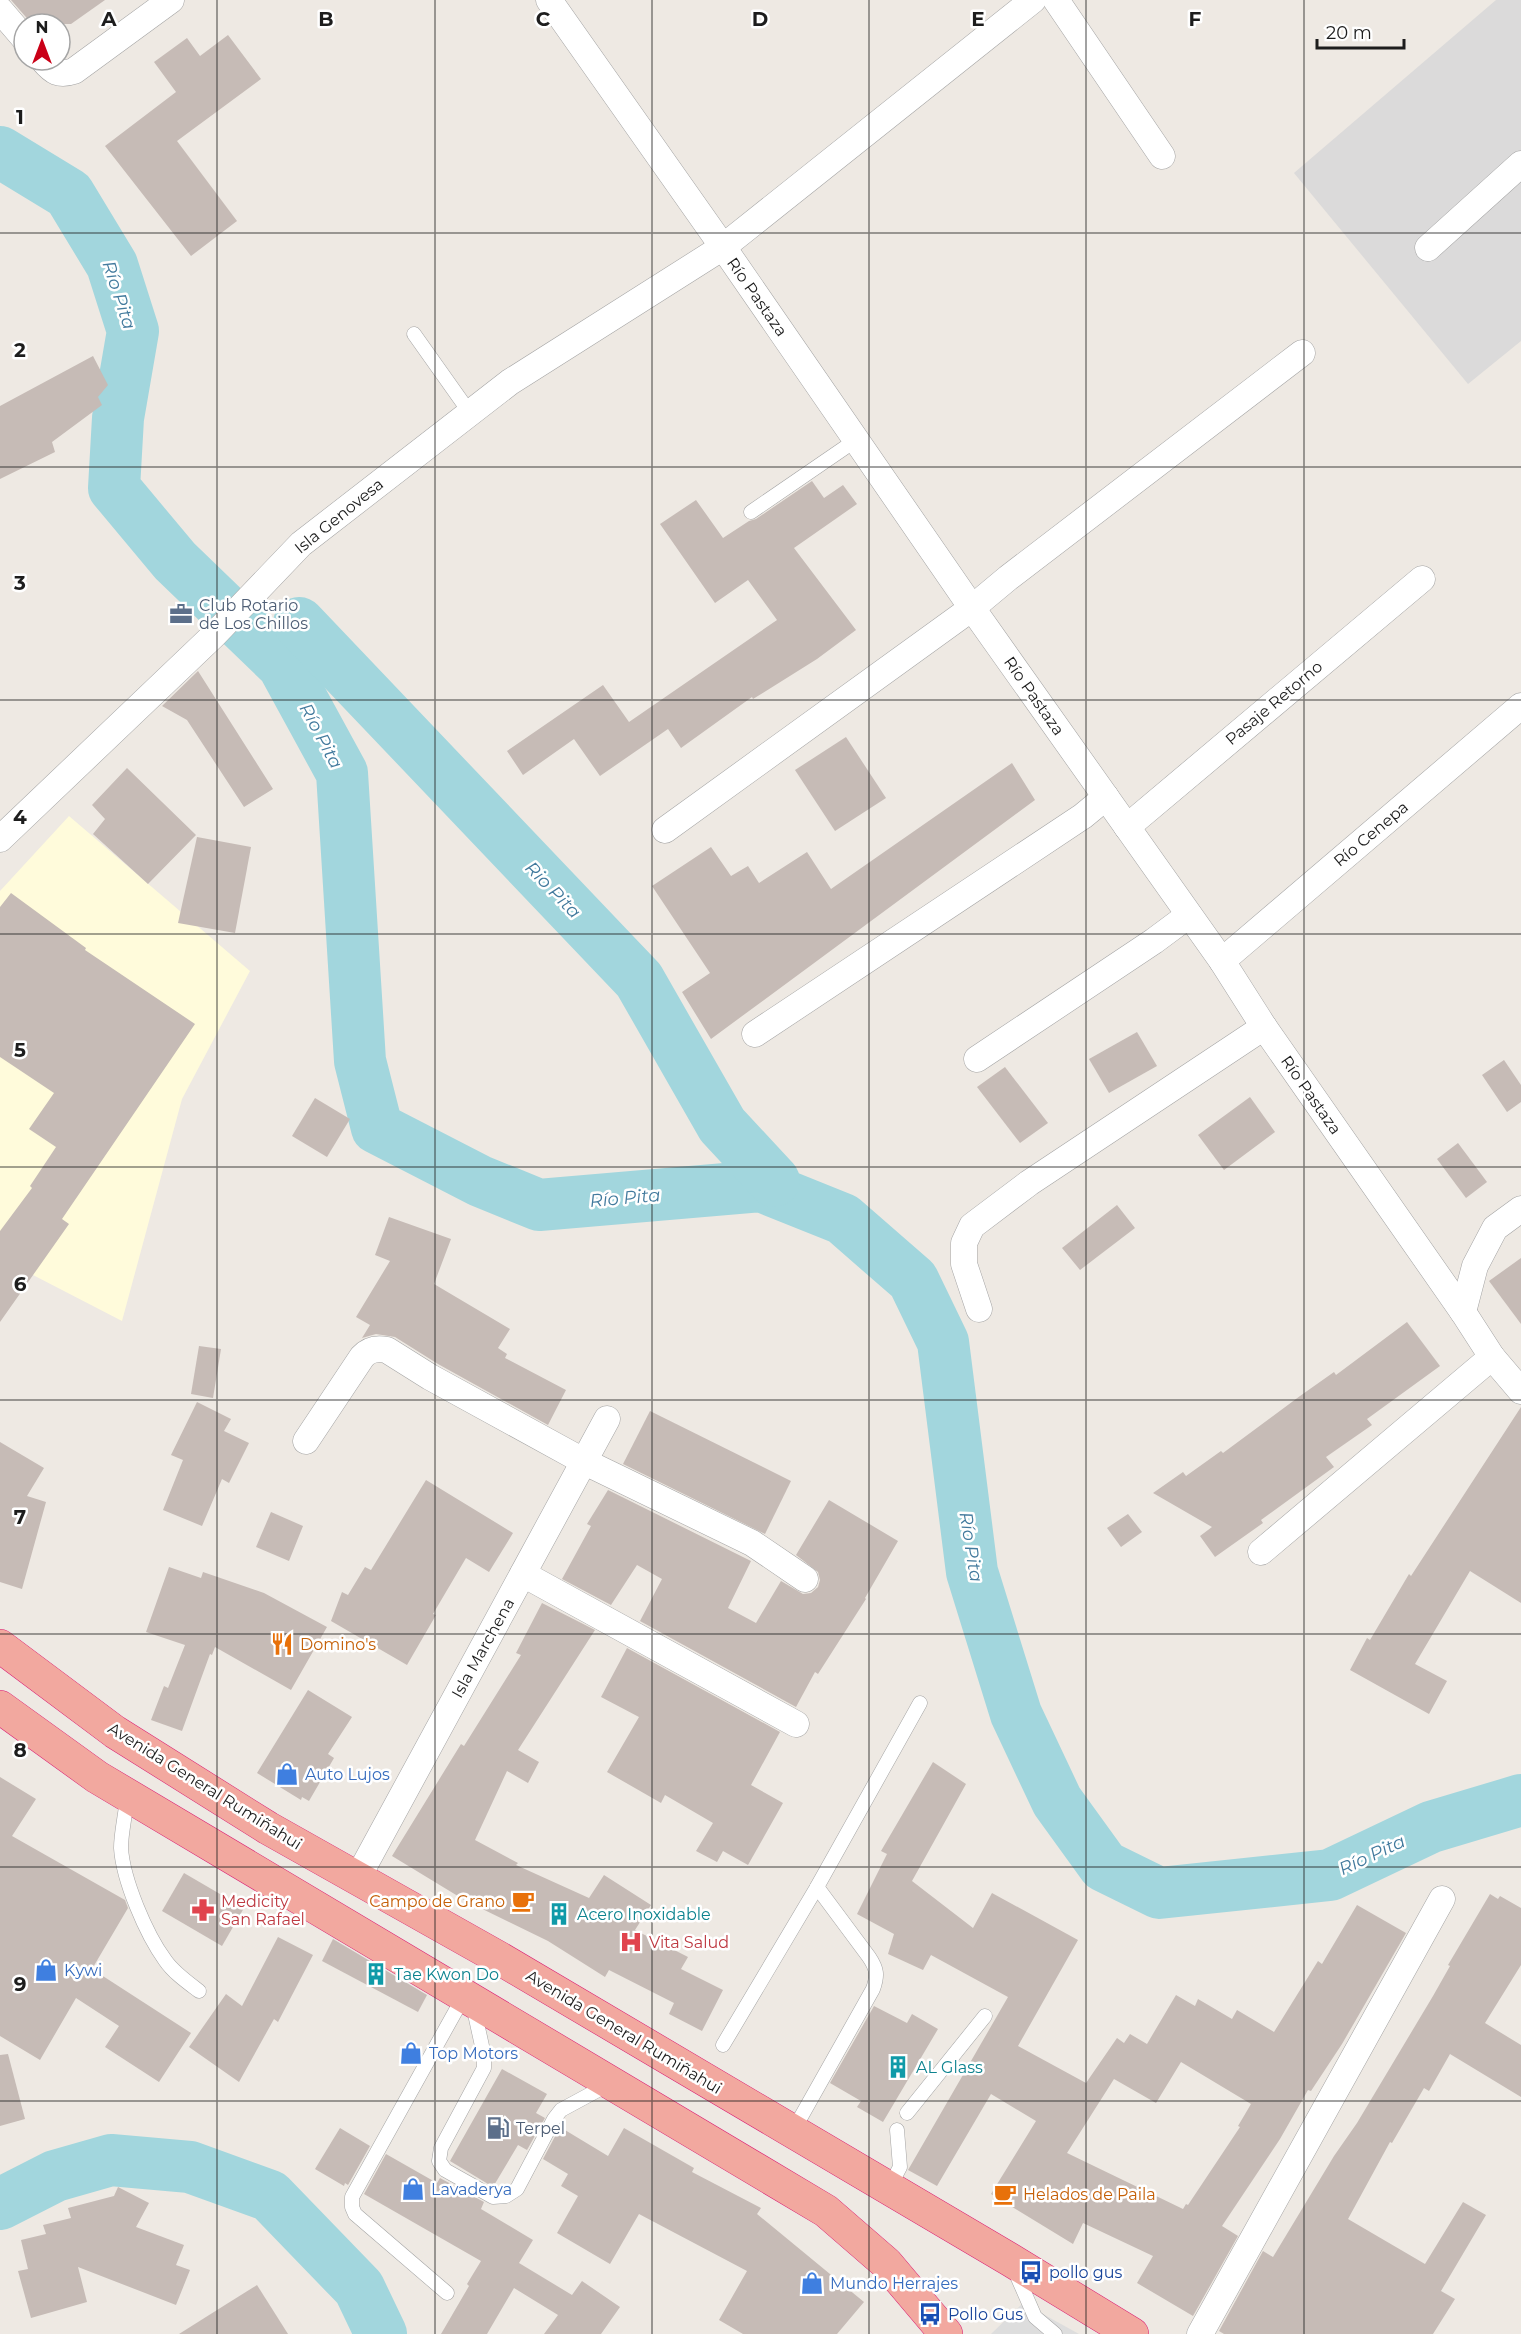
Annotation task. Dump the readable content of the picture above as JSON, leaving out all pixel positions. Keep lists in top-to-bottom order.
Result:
{
  "streets": {
    "highway": ["Avenida General Rumiñahui"],
    "street": [
      "Río Pastaza",
      "Isla Genovesa",
      "Pasaje Retorno",
      "Río Cenepa",
      "Isla Marchena"
    ]
  },
  "crossings": [
    ["Río Pastaza", "Isla Genovesa"],
    ["Río Pastaza", "Pasaje Retorno"],
    ["Río Pastaza", "Río Cenepa"],
    ["Isla Marchena", "Avenida General Rumiñahui"]
  ],
  "water": ["Río Pita", "Rio Pita"],
  "places": {
    "office": ["Club Rotario de Los Chillos"],
    "restaurant": ["Domino's"],
    "shop": [
      "Auto Lujos",
      "Kywi",
      "Top Motors",
      "Lavaderya",
      "Mundo Herrajes"
    ],
    "cafe": ["Campo de Grano", "Helados de Paila"],
    "pharmacy": ["Medicity San Rafael"],
    "building": ["Acero Inoxidable", "Tae Kwon Do", "AL Glass"],
    "hospital": ["Vita Salud"],
    "fuel station": ["Terpel"],
    "bus stop": ["pollo gus", "Pollo Gus"]
  },
  "scale_bar": "20 m",
  "north": "top",
  "grid": {
    "columns": [
      "A",
      "B",
      "C",
      "D",
      "E",
      "F"
    ],
    "rows": [
      "1",
      "2",
      "3",
      "4",
      "5",
      "6",
      "7",
      "8",
      "9"
    ]
  }
}
